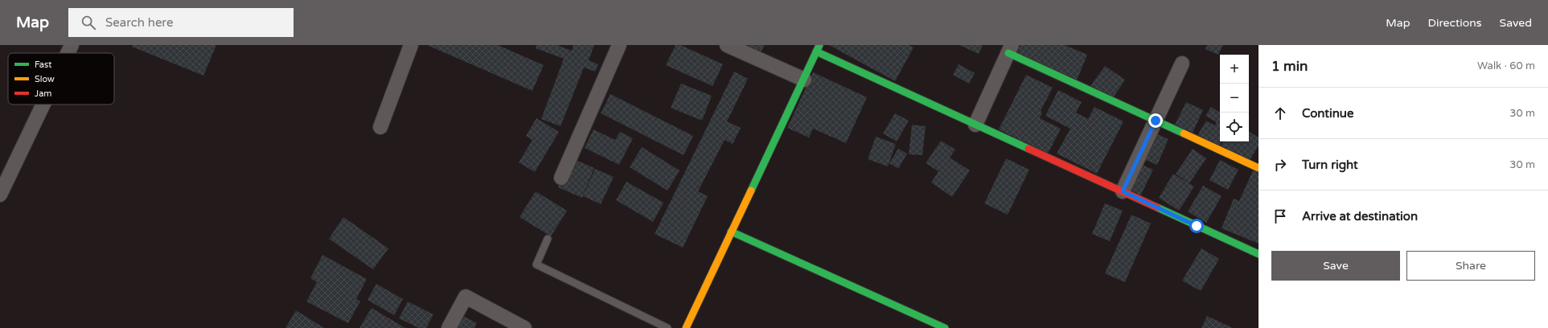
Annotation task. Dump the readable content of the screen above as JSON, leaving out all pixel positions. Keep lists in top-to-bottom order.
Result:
{
  "legend": ["Fast", "Slow", "Jam"],
  "page": {
    "header": "Map",
    "search": "Search here",
    "nav": ["Map", "Directions", "Saved"],
    "heading": ["1 min", "Walk · 60 m"],
    "map_buttons": ["+", "−"],
    "list": [
      ["Continue", "30 m"],
      ["Turn right", "30 m"],
      "Arrive at destination"
    ],
    "buttons": ["Save", "Share"]
  }
}
